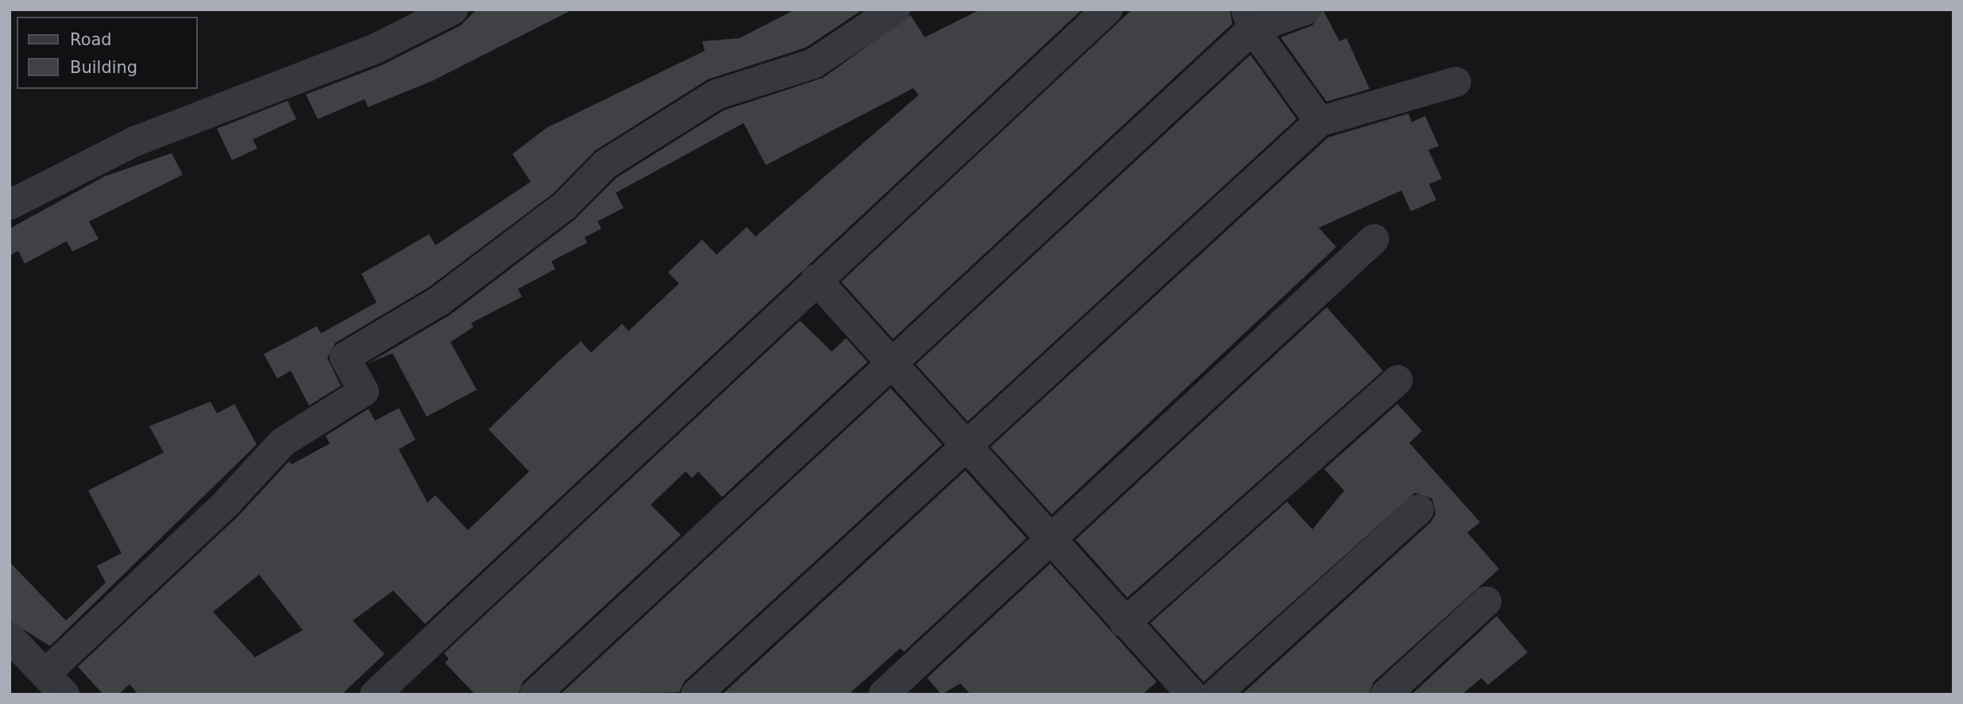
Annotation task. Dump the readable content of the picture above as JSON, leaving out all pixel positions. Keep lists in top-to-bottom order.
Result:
{
  "legend": ["Road", "Building"]
}
